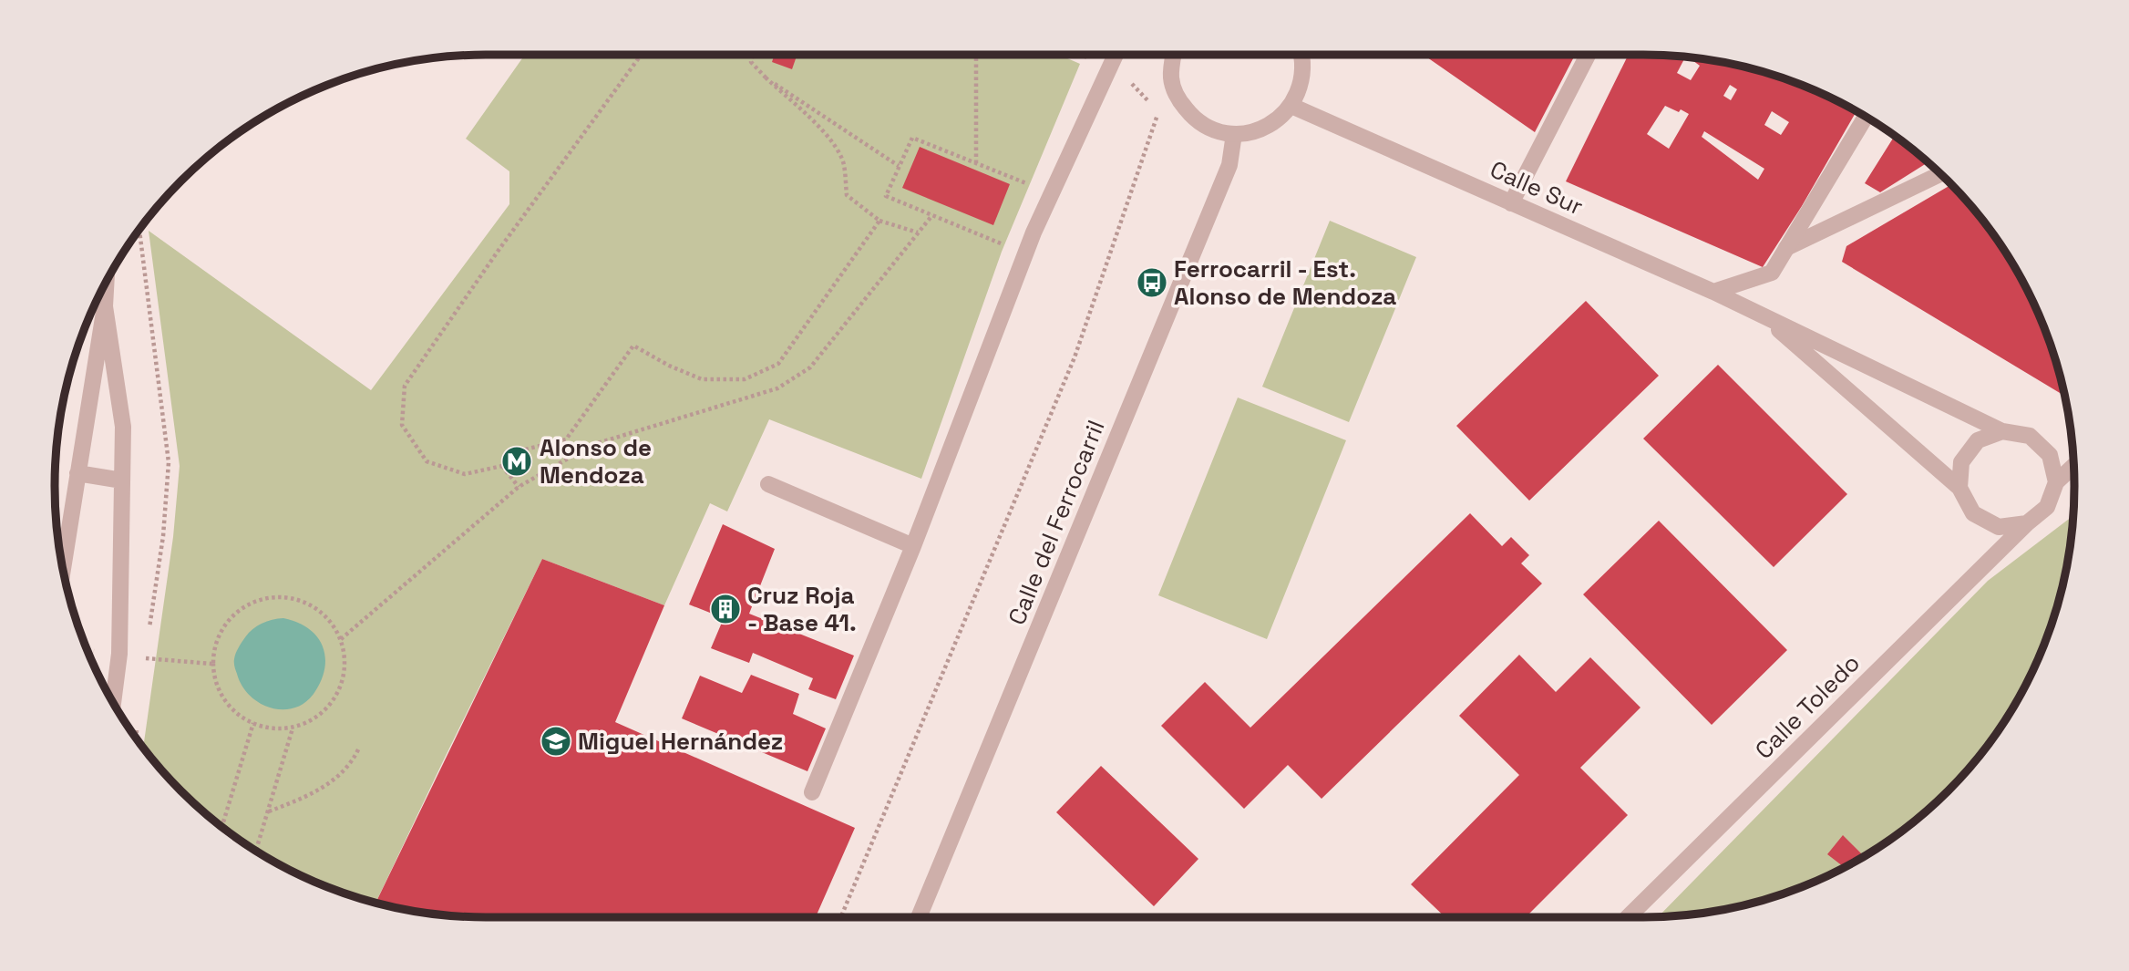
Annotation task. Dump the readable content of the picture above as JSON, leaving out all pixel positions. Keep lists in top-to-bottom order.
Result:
{
  "streets": {
    "street": ["Calle Sur", "Calle del Ferrocarril", "Calle Toledo"]
  },
  "crossings": [
    ["Calle Sur", "Calle Toledo"]
  ],
  "places": {
    "bus stop": ["Ferrocarril - Est. Alonso de Mendoza"],
    "metro station": ["Alonso de Mendoza"],
    "building": ["Cruz Roja - Base 41."],
    "school or university": ["Miguel Hernández"]
  }
}
